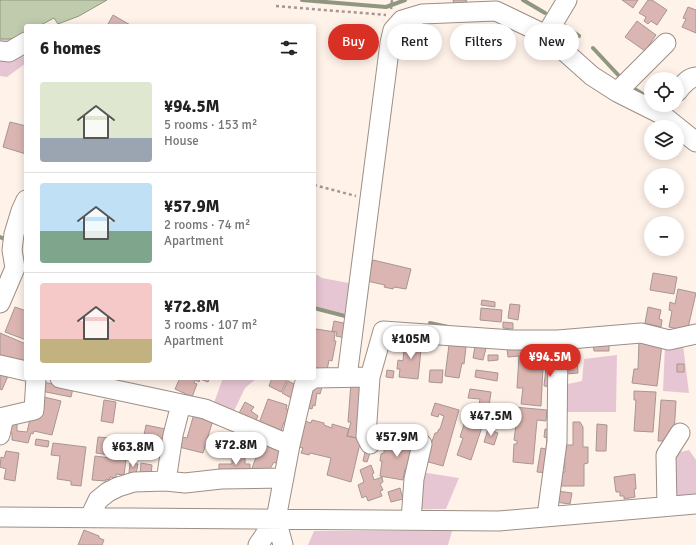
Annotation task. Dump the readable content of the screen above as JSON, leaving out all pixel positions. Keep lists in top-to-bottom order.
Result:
{
  "page": {
    "chip": [
      "Buy",
      "Rent",
      "Filters",
      "New"
    ],
    "heading": "6 homes",
    "map_buttons": ["+", "−"],
    "list": [
      {
        "name": "¥94.5M",
        "note": "5 rooms · 153 m² · House"
      },
      {
        "name": "¥57.9M",
        "note": "2 rooms · 74 m² · Apartment"
      },
      {
        "name": "¥72.8M",
        "note": "3 rooms · 107 m² · Apartment"
      }
    ],
    "price": [
      "¥105M",
      "¥94.5M",
      "¥47.5M",
      "¥57.9M",
      "¥72.8M",
      "¥63.8M"
    ]
  }
}
